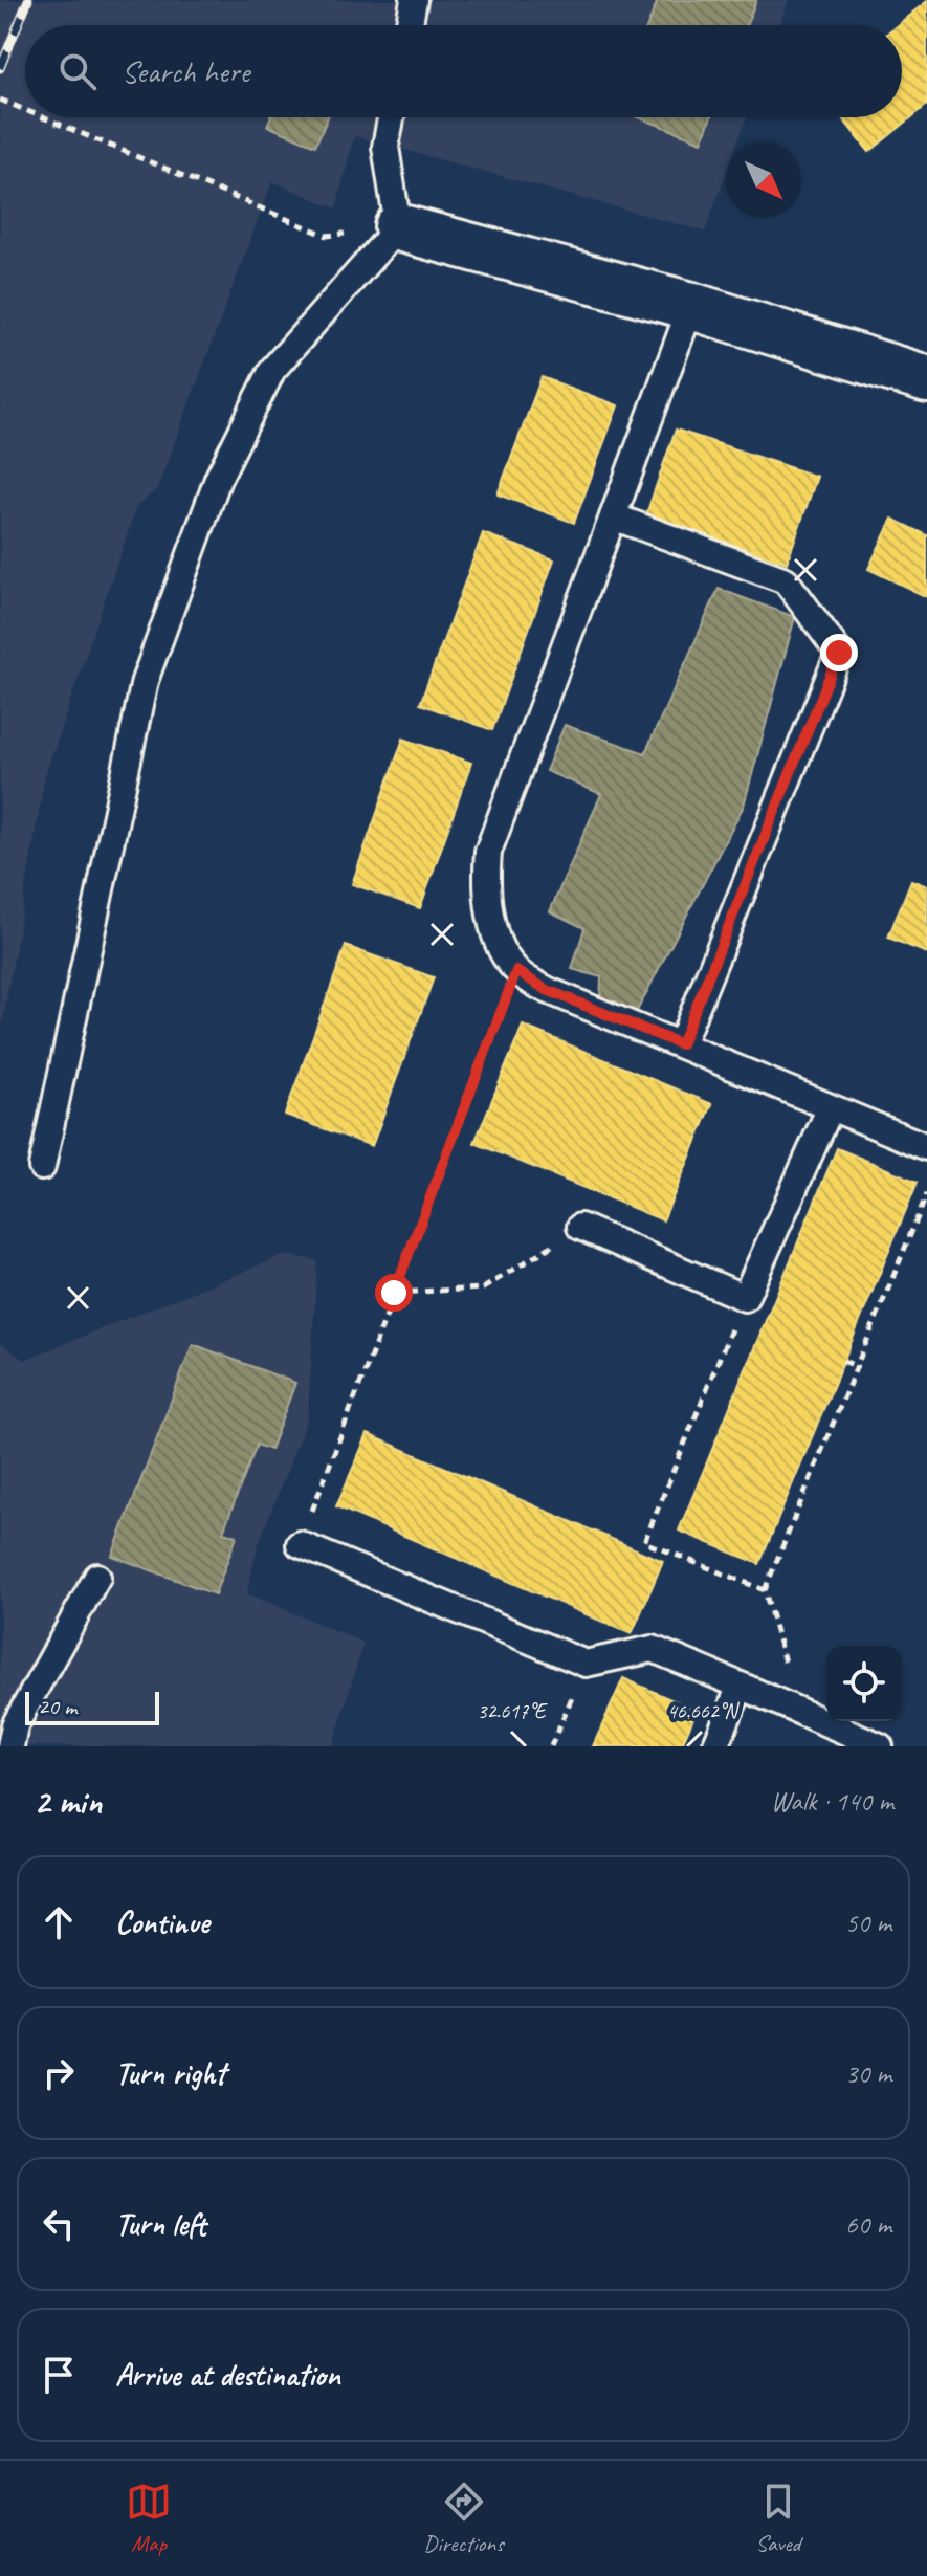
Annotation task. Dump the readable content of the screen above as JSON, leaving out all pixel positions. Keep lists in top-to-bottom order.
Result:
{
  "scale_bar": "20 m",
  "north": "bottom right",
  "page": {
    "search": "Search here",
    "scale": "20 m",
    "heading": ["2 min", "Walk · 140 m"],
    "list": [
      ["Continue", "50 m"],
      ["Turn right", "30 m"],
      ["Turn left", "60 m"],
      "Arrive at destination"
    ],
    "nav": ["Map", "Directions", "Saved"]
  },
  "coordinates": ["32.617°E", "46.662°N"]
}
